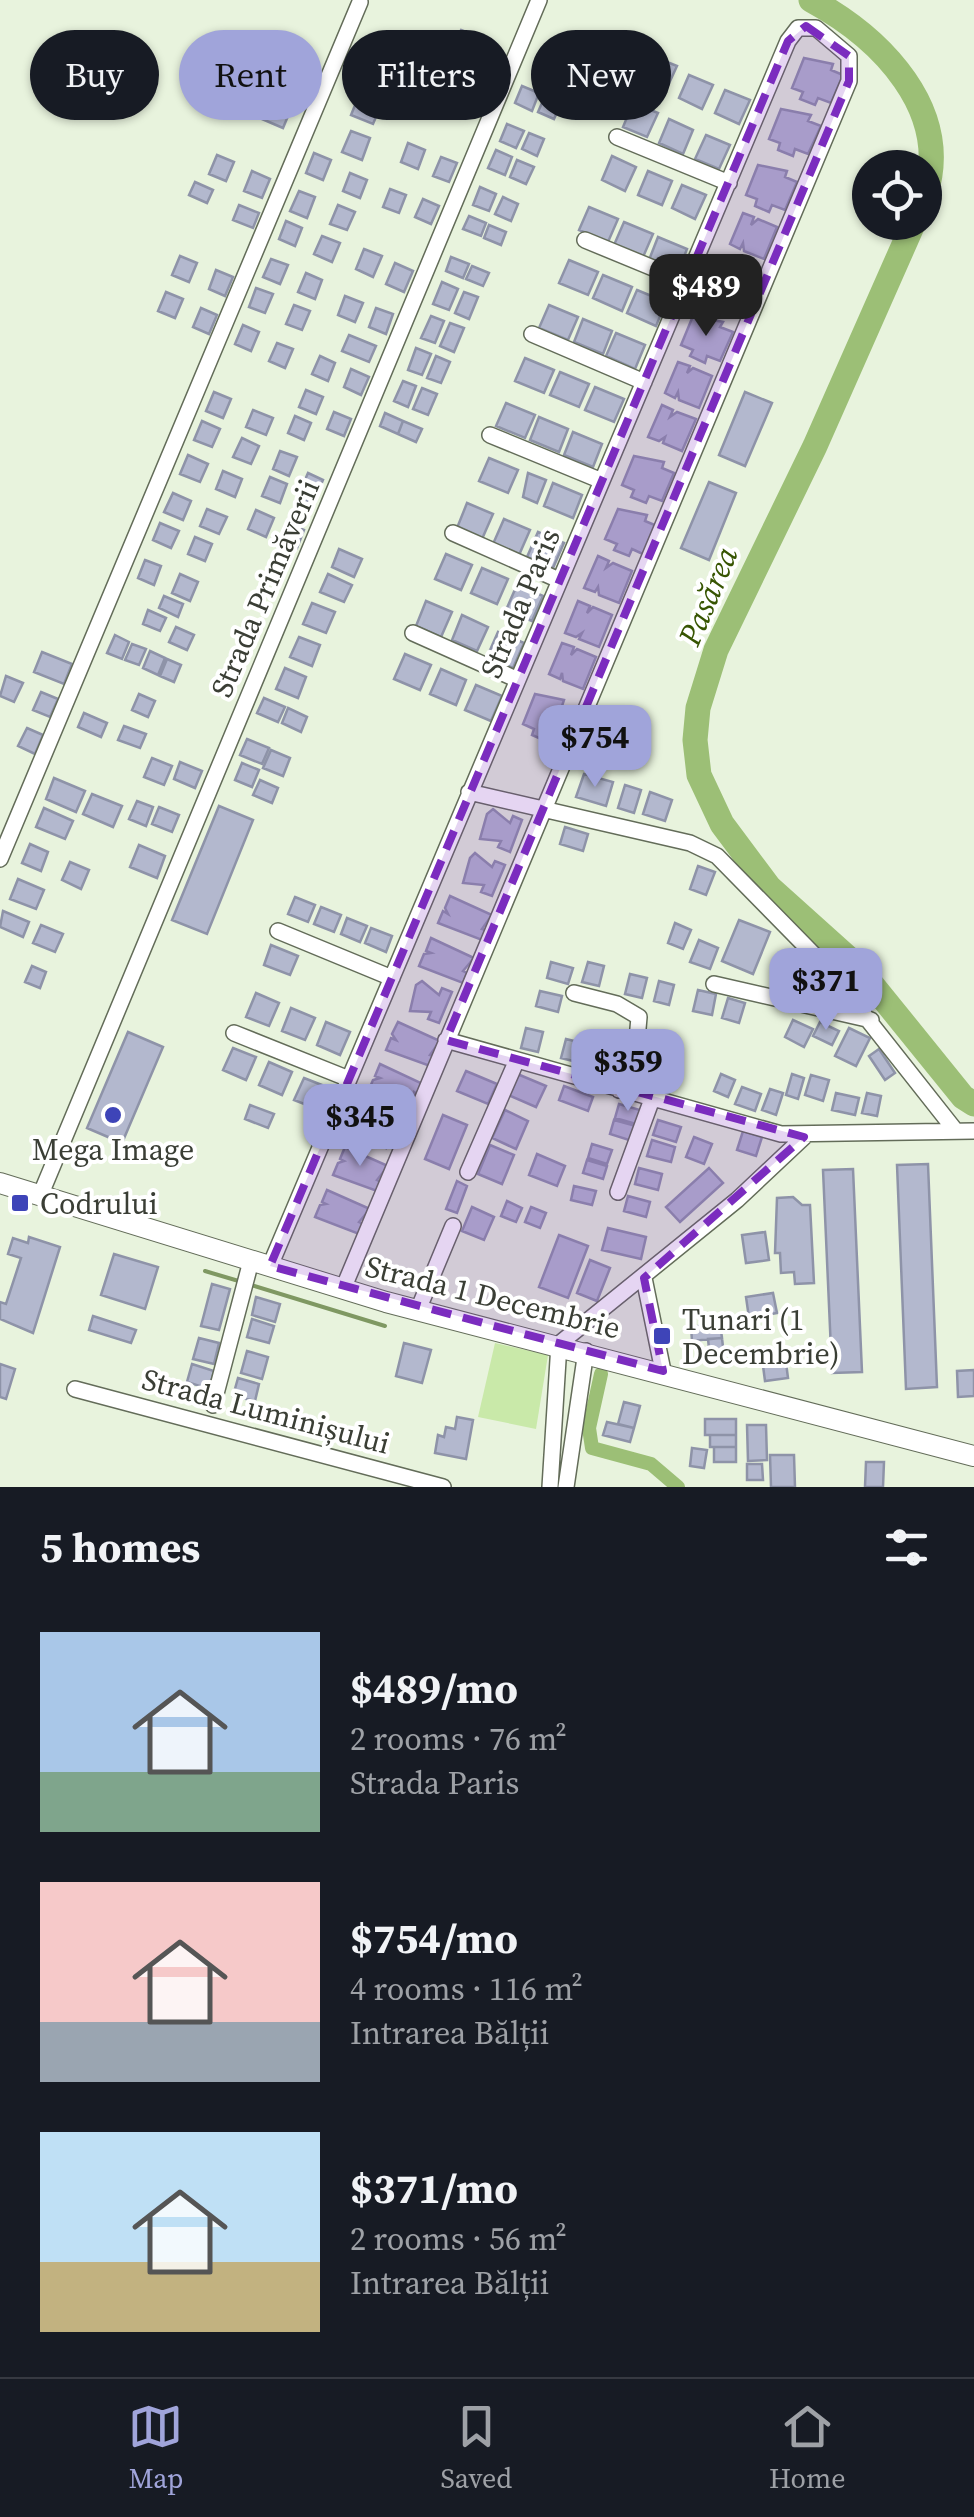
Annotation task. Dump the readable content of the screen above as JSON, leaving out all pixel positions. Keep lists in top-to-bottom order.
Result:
{
  "streets": {
    "main road": ["Strada 1 Decembrie"],
    "street": ["Strada Primăverii", "Strada Paris", "Strada Luminișului"]
  },
  "crossings": [
    ["Strada Primăverii", "Strada 1 Decembrie"],
    ["Strada Paris", "Strada 1 Decembrie"]
  ],
  "water": ["Pasărea"],
  "places": {
    "other": ["Mega Image"],
    "transit": ["Codrului", "Tunari (1 Decembrie)"]
  },
  "page": {
    "chip": [
      "Buy",
      "Rent",
      "Filters",
      "New"
    ],
    "price": [
      "$489",
      "$754",
      "$371",
      "$359",
      "$345"
    ],
    "heading": "5 homes",
    "list": [
      {
        "name": "$489/mo",
        "note": "2 rooms · 76 m² · Strada Paris"
      },
      {
        "name": "$754/mo",
        "note": "4 rooms · 116 m² · Intrarea Bălții"
      },
      {
        "name": "$371/mo",
        "note": "2 rooms · 56 m² · Intrarea Bălții"
      }
    ],
    "tabs": ["Map", "Saved", "Home"]
  }
}
